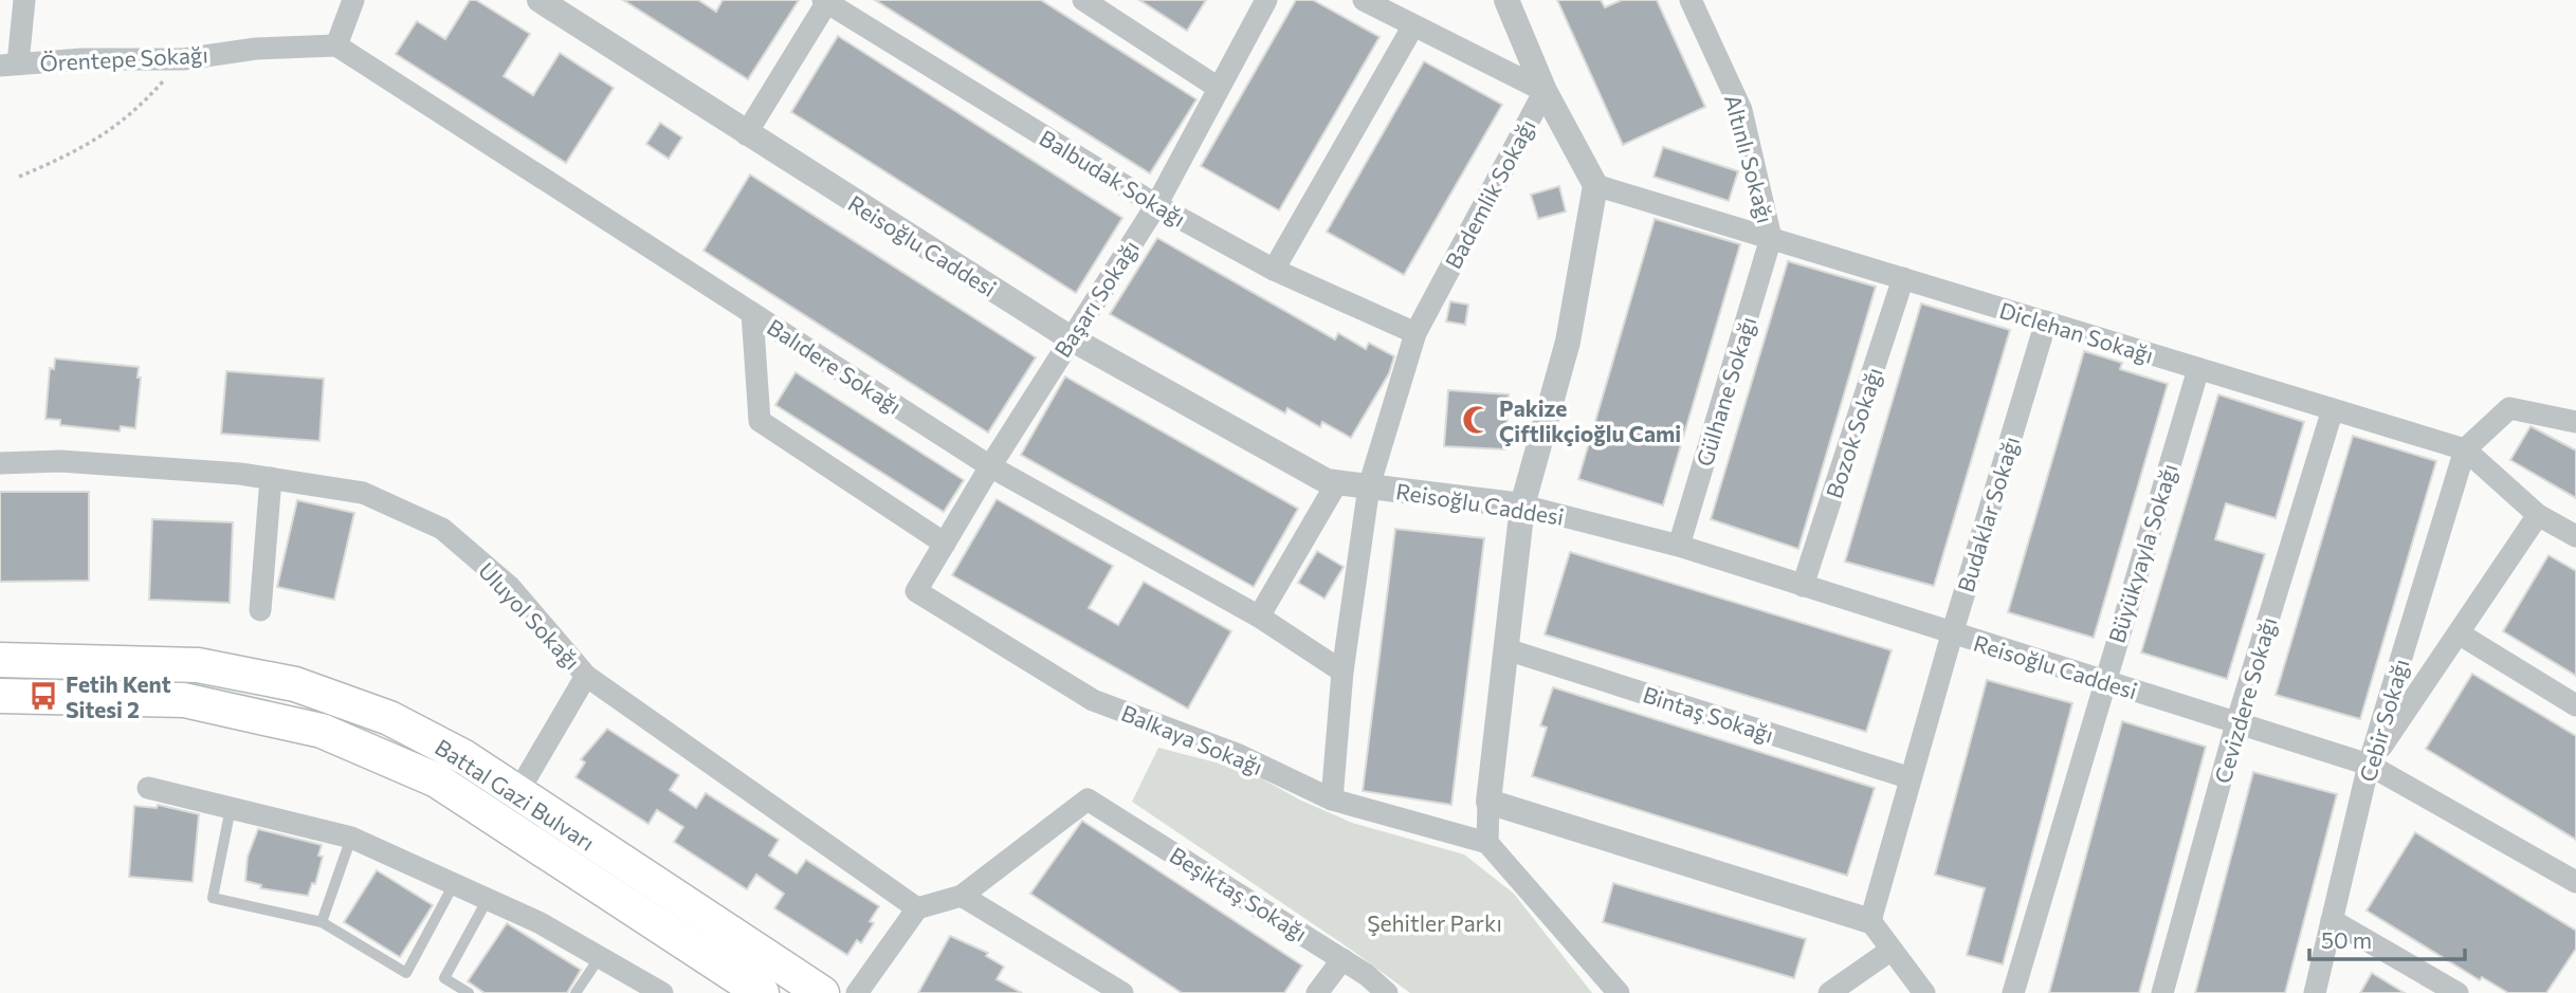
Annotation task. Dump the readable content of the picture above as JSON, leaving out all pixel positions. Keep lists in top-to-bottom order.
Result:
{
  "streets": {
    "main road": ["Battal Gazi Bulvarı"],
    "street": [
      "Örentepe Sokağı",
      "Altınlı Sokağı",
      "Balbudak Sokağı",
      "Bademlik Sokağı",
      "Reisoğlu Caddesi",
      "Başarı Sokağı",
      "Diclehan Sokağı",
      "Balıdere Sokağı",
      "Gülhane Sokağı",
      "Bozok Sokağı",
      "Budaklar Sokağı",
      "Büyükyayla Sokağı",
      "Uluyol Sokağı",
      "Cevizdere Sokağı",
      "Bintaş Sokağı",
      "Cebir Sokağı",
      "Balkaya Sokağı",
      "Beşiktaş Sokağı"
    ]
  },
  "crossings": [
    ["Örentepe Sokağı", "Balıdere Sokağı"],
    ["Altınlı Sokağı", "Diclehan Sokağı"],
    ["Altınlı Sokağı", "Gülhane Sokağı"],
    ["Balbudak Sokağı", "Bademlik Sokağı"],
    ["Balbudak Sokağı", "Başarı Sokağı"],
    ["Bademlik Sokağı", "Reisoğlu Caddesi"],
    ["Bademlik Sokağı", "Balıdere Sokağı"],
    ["Bademlik Sokağı", "Balkaya Sokağı"],
    ["Reisoğlu Caddesi", "Başarı Sokağı"],
    ["Reisoğlu Caddesi", "Gülhane Sokağı"],
    ["Reisoğlu Caddesi", "Bozok Sokağı"],
    ["Reisoğlu Caddesi", "Budaklar Sokağı"],
    ["Reisoğlu Caddesi", "Büyükyayla Sokağı"],
    ["Reisoğlu Caddesi", "Cevizdere Sokağı"],
    ["Reisoğlu Caddesi", "Cebir Sokağı"],
    ["Başarı Sokağı", "Balıdere Sokağı"],
    ["Başarı Sokağı", "Balkaya Sokağı"],
    ["Diclehan Sokağı", "Gülhane Sokağı"],
    ["Diclehan Sokağı", "Bozok Sokağı"],
    ["Diclehan Sokağı", "Budaklar Sokağı"],
    ["Diclehan Sokağı", "Büyükyayla Sokağı"],
    ["Diclehan Sokağı", "Cevizdere Sokağı"],
    ["Diclehan Sokağı", "Cebir Sokağı"],
    ["Budaklar Sokağı", "Bintaş Sokağı"]
  ],
  "parks": ["Şehitler Parkı"],
  "places": {
    "mosque": ["Pakize Çiftlikçioğlu Cami"],
    "bus stop": ["Fetih Kent Sitesi 2"]
  },
  "scale_bar": "50 m"
}
